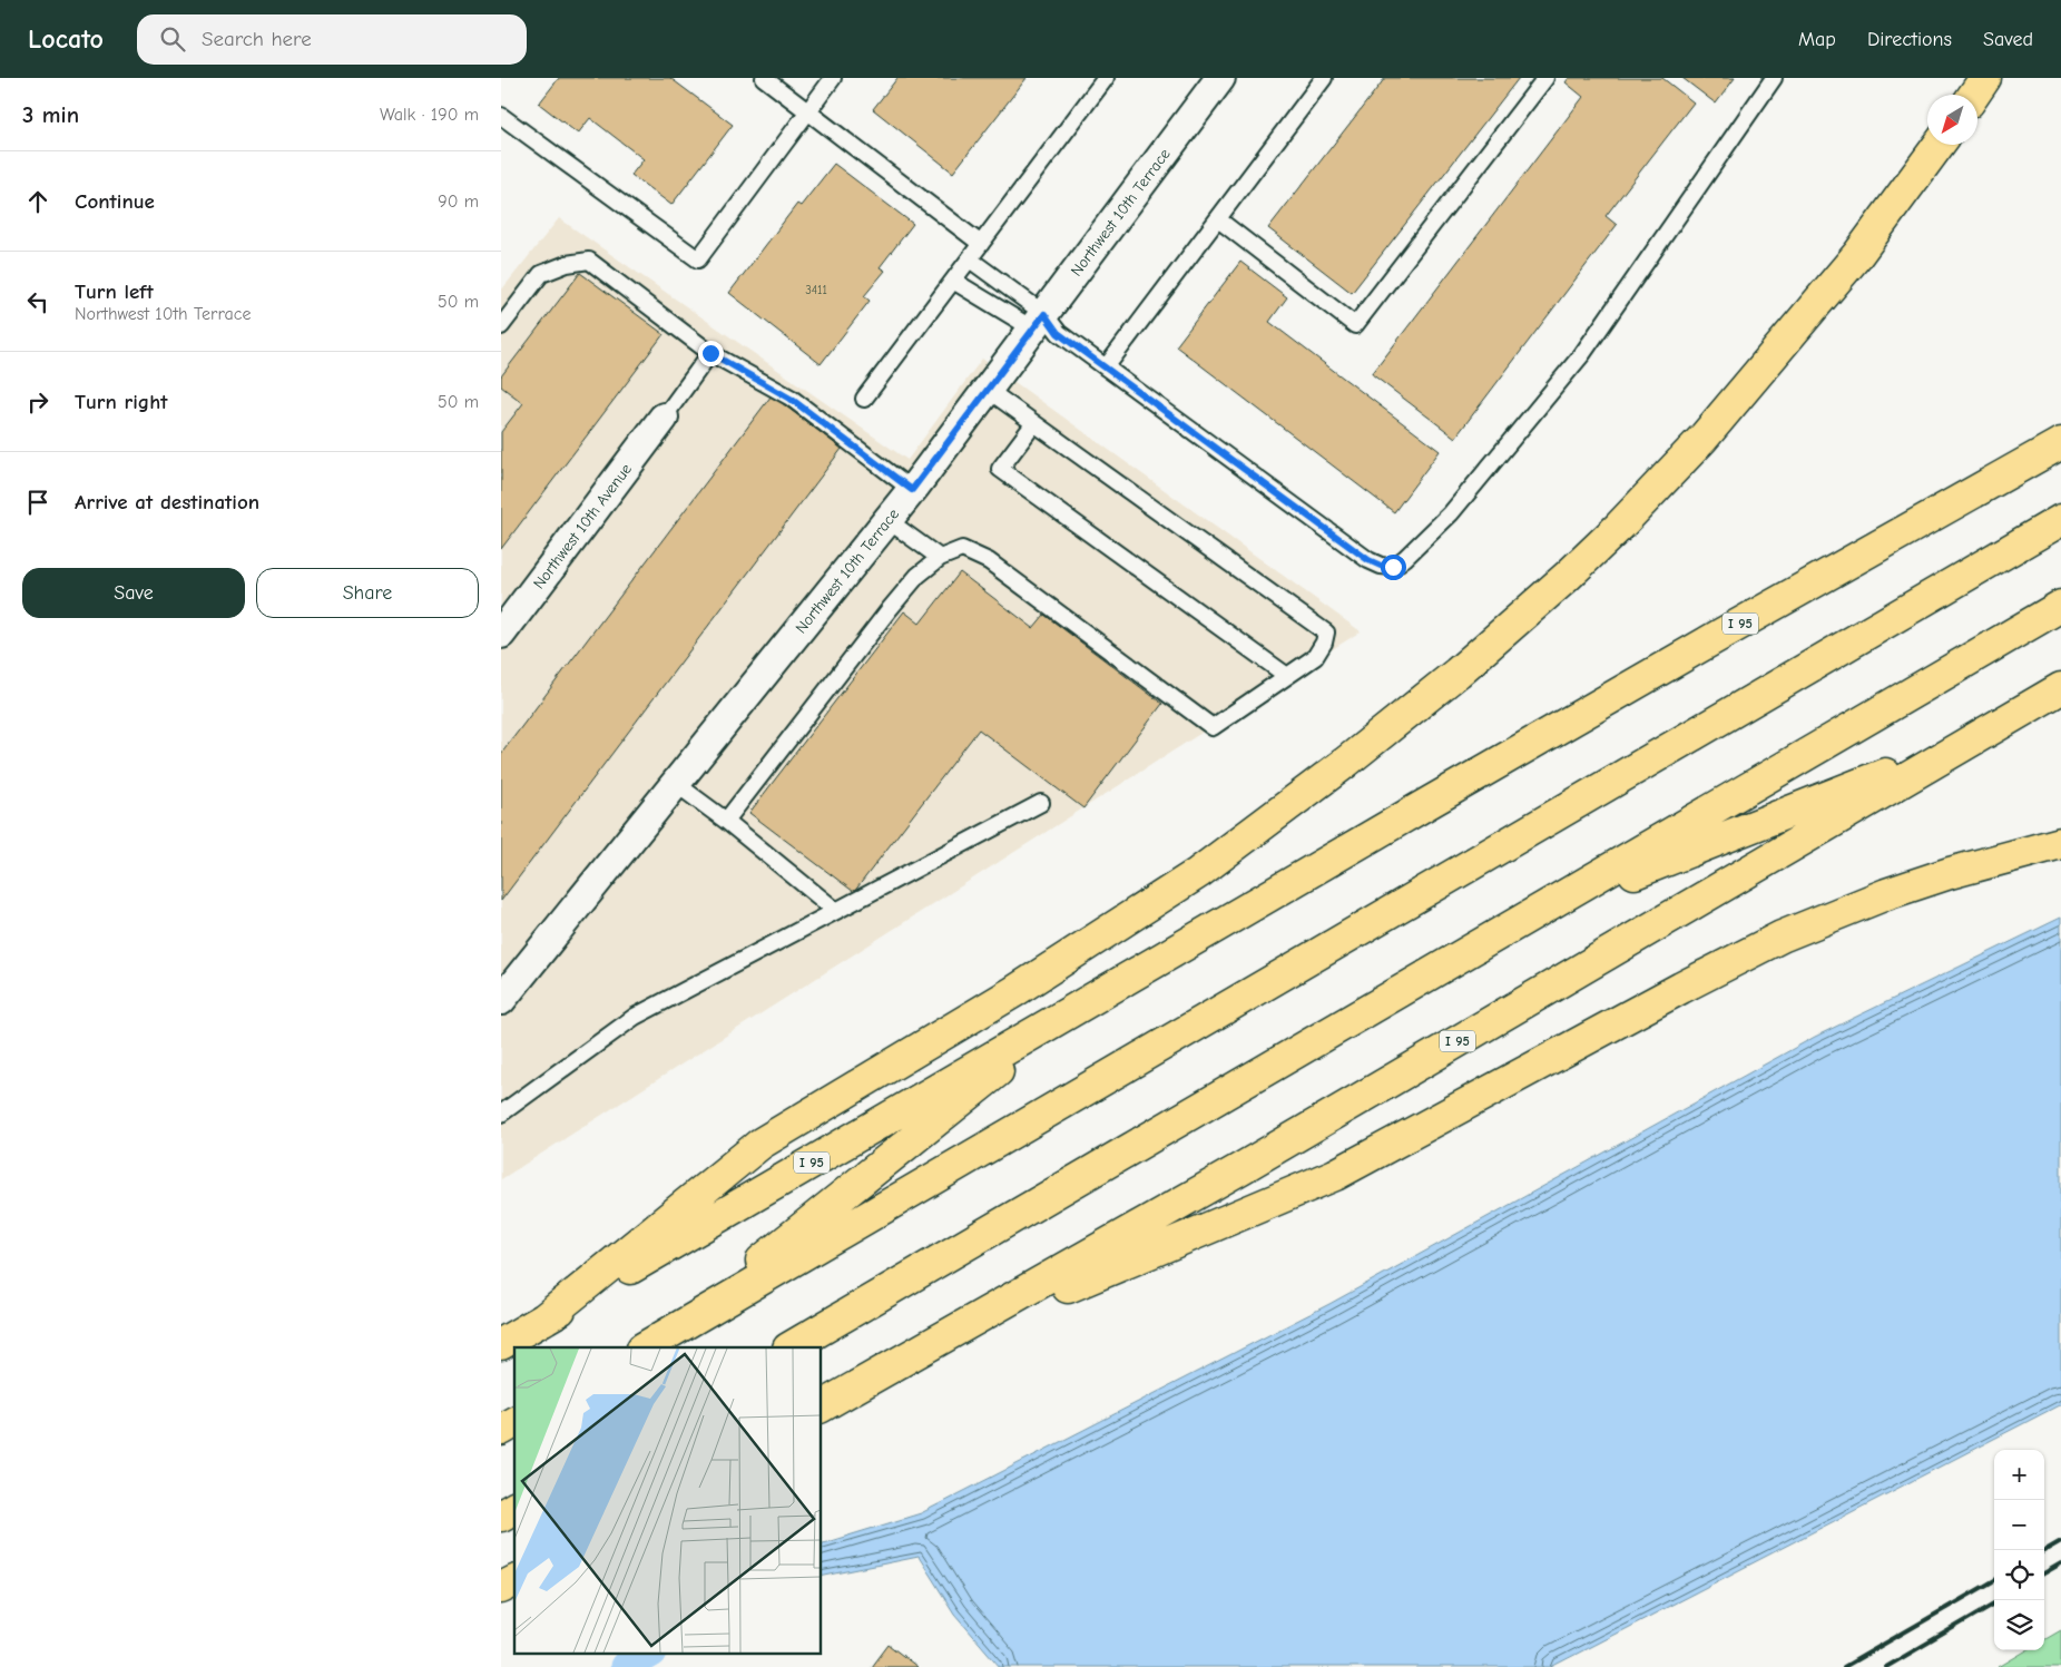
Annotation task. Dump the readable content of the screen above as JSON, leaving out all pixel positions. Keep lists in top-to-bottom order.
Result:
{
  "streets": {
    "highway": ["I 95"],
    "street": ["Northwest 10th Terrace", "Northwest 10th Avenue"]
  },
  "house_numbers": ["3411"],
  "north": "bottom left",
  "page": {
    "header": "Locato",
    "search": "Search here",
    "nav": ["Map", "Directions", "Saved"],
    "heading": ["3 min", "Walk · 190 m"],
    "list": [
      ["Continue", "90 m"],
      ["Turn left", "Northwest 10th Terrace", "50 m"],
      ["Turn right", "50 m"],
      "Arrive at destination"
    ],
    "buttons": ["Save", "Share"],
    "map_buttons": ["+", "−"]
  }
}
